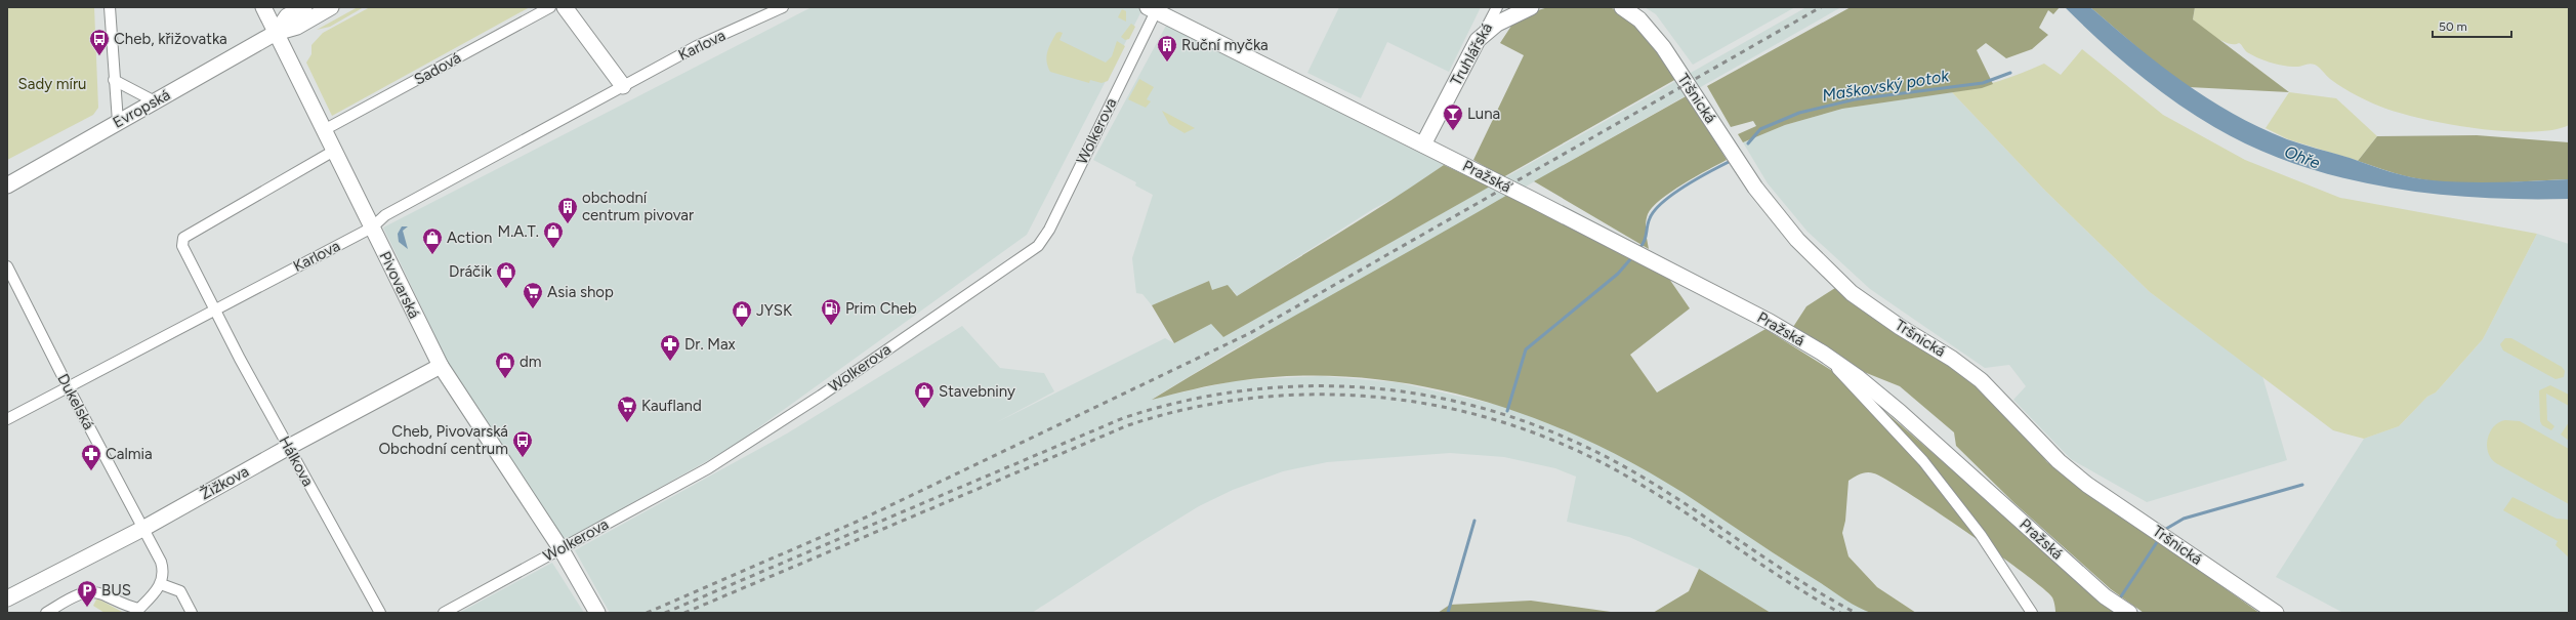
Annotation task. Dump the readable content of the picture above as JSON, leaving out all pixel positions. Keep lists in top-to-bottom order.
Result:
{
  "streets": {
    "street": [
      "Karlova",
      "Truhlářská",
      "Sadová",
      "Tršnická",
      "Evropská",
      "Wolkerova",
      "Pražská",
      "Pivovarská",
      "Dukelská",
      "Hálkova",
      "Žižkova"
    ]
  },
  "crossings": [
    ["Karlova", "Pivovarská"],
    ["Karlova", "Dukelská"],
    ["Karlova", "Hálkova"],
    ["Truhlářská", "Pražská"],
    ["Sadová", "Pivovarská"],
    ["Evropská", "Pivovarská"],
    ["Wolkerova", "Pražská"],
    ["Wolkerova", "Pivovarská"],
    ["Pivovarská", "Žižkova"],
    ["Dukelská", "Žižkova"],
    ["Hálkova", "Žižkova"]
  ],
  "water": ["Maškovský potok", "Ohře"],
  "parks": ["Sady míru"],
  "places": {
    "bus stop": ["Cheb, křižovatka", "Cheb, Pivovarská Obchodní centrum"],
    "building": ["Ruční myčka", "obchodní centrum pivovar"],
    "bar": ["Luna"],
    "shop": [
      "M.A.T.",
      "Action",
      "Dráčik",
      "JYSK",
      "dm",
      "Stavebniny"
    ],
    "supermarket": ["Asia shop", "Kaufland"],
    "fuel station": ["Prim Cheb"],
    "pharmacy": ["Dr. Max", "Calmia"],
    "parking": ["BUS"]
  },
  "scale_bar": "50 m"
}
